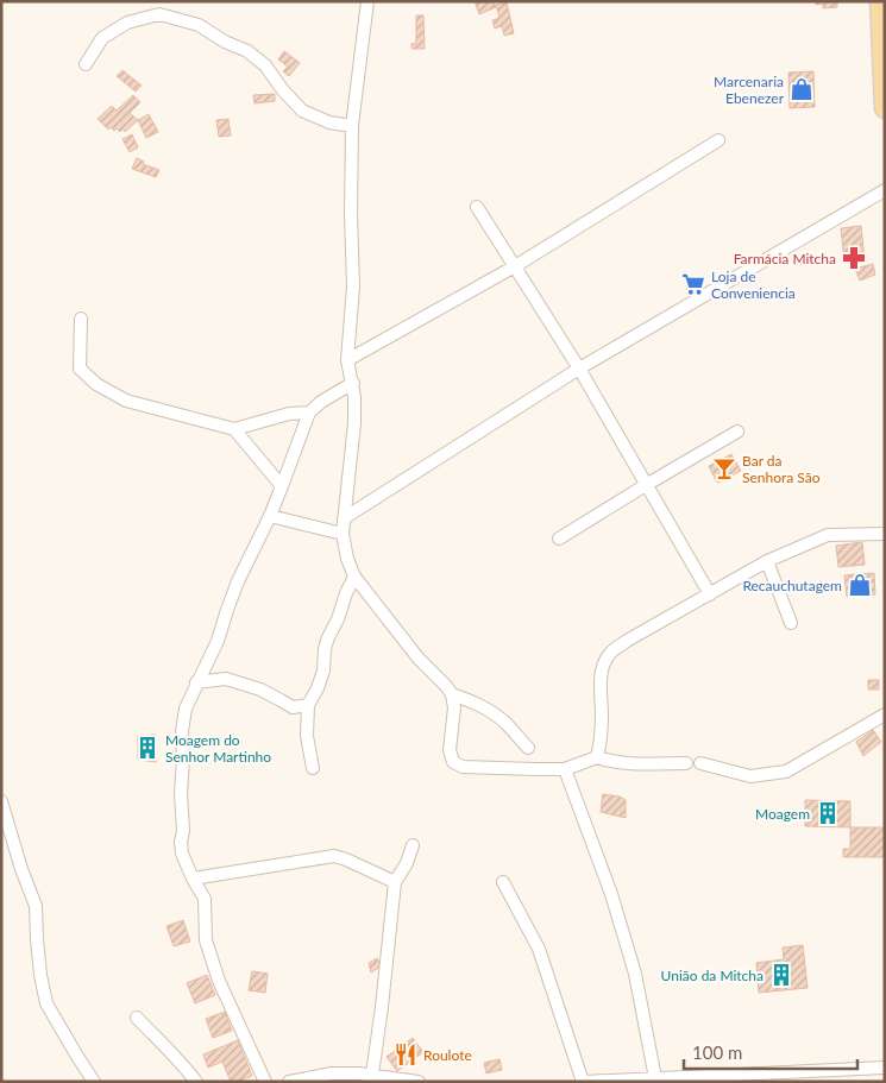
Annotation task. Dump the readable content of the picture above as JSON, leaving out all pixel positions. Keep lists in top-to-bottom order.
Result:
{
  "places": {
    "shop": ["Marcenaria Ebenezer", "Recauchutagem"],
    "pharmacy": ["Farmácia Mitcha"],
    "supermarket": ["Loja de Conveniencia"],
    "bar": ["Bar da Senhora São"],
    "building": ["Moagem do Senhor Martinho", "Moagem", "União da Mitcha"],
    "restaurant": ["Roulote"]
  },
  "scale_bar": "100 m"
}
